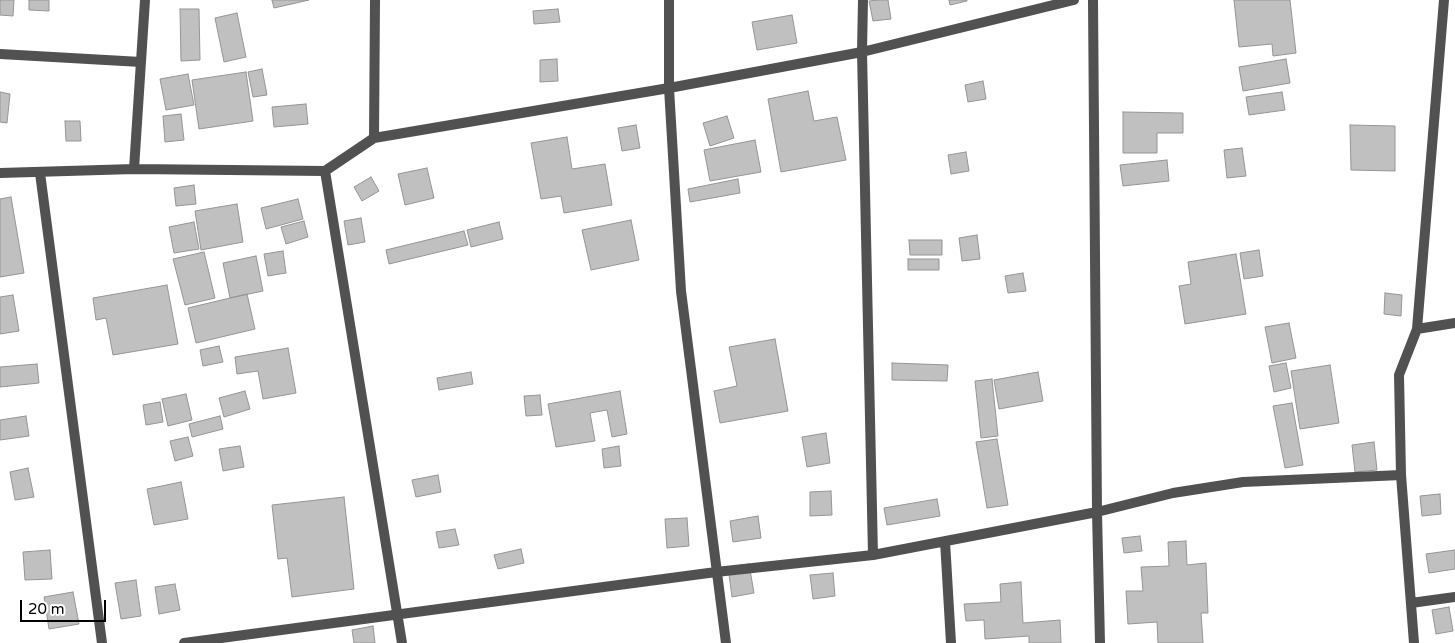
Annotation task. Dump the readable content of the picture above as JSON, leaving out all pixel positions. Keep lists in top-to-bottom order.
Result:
{
  "scale_bar": "20 m"
}
